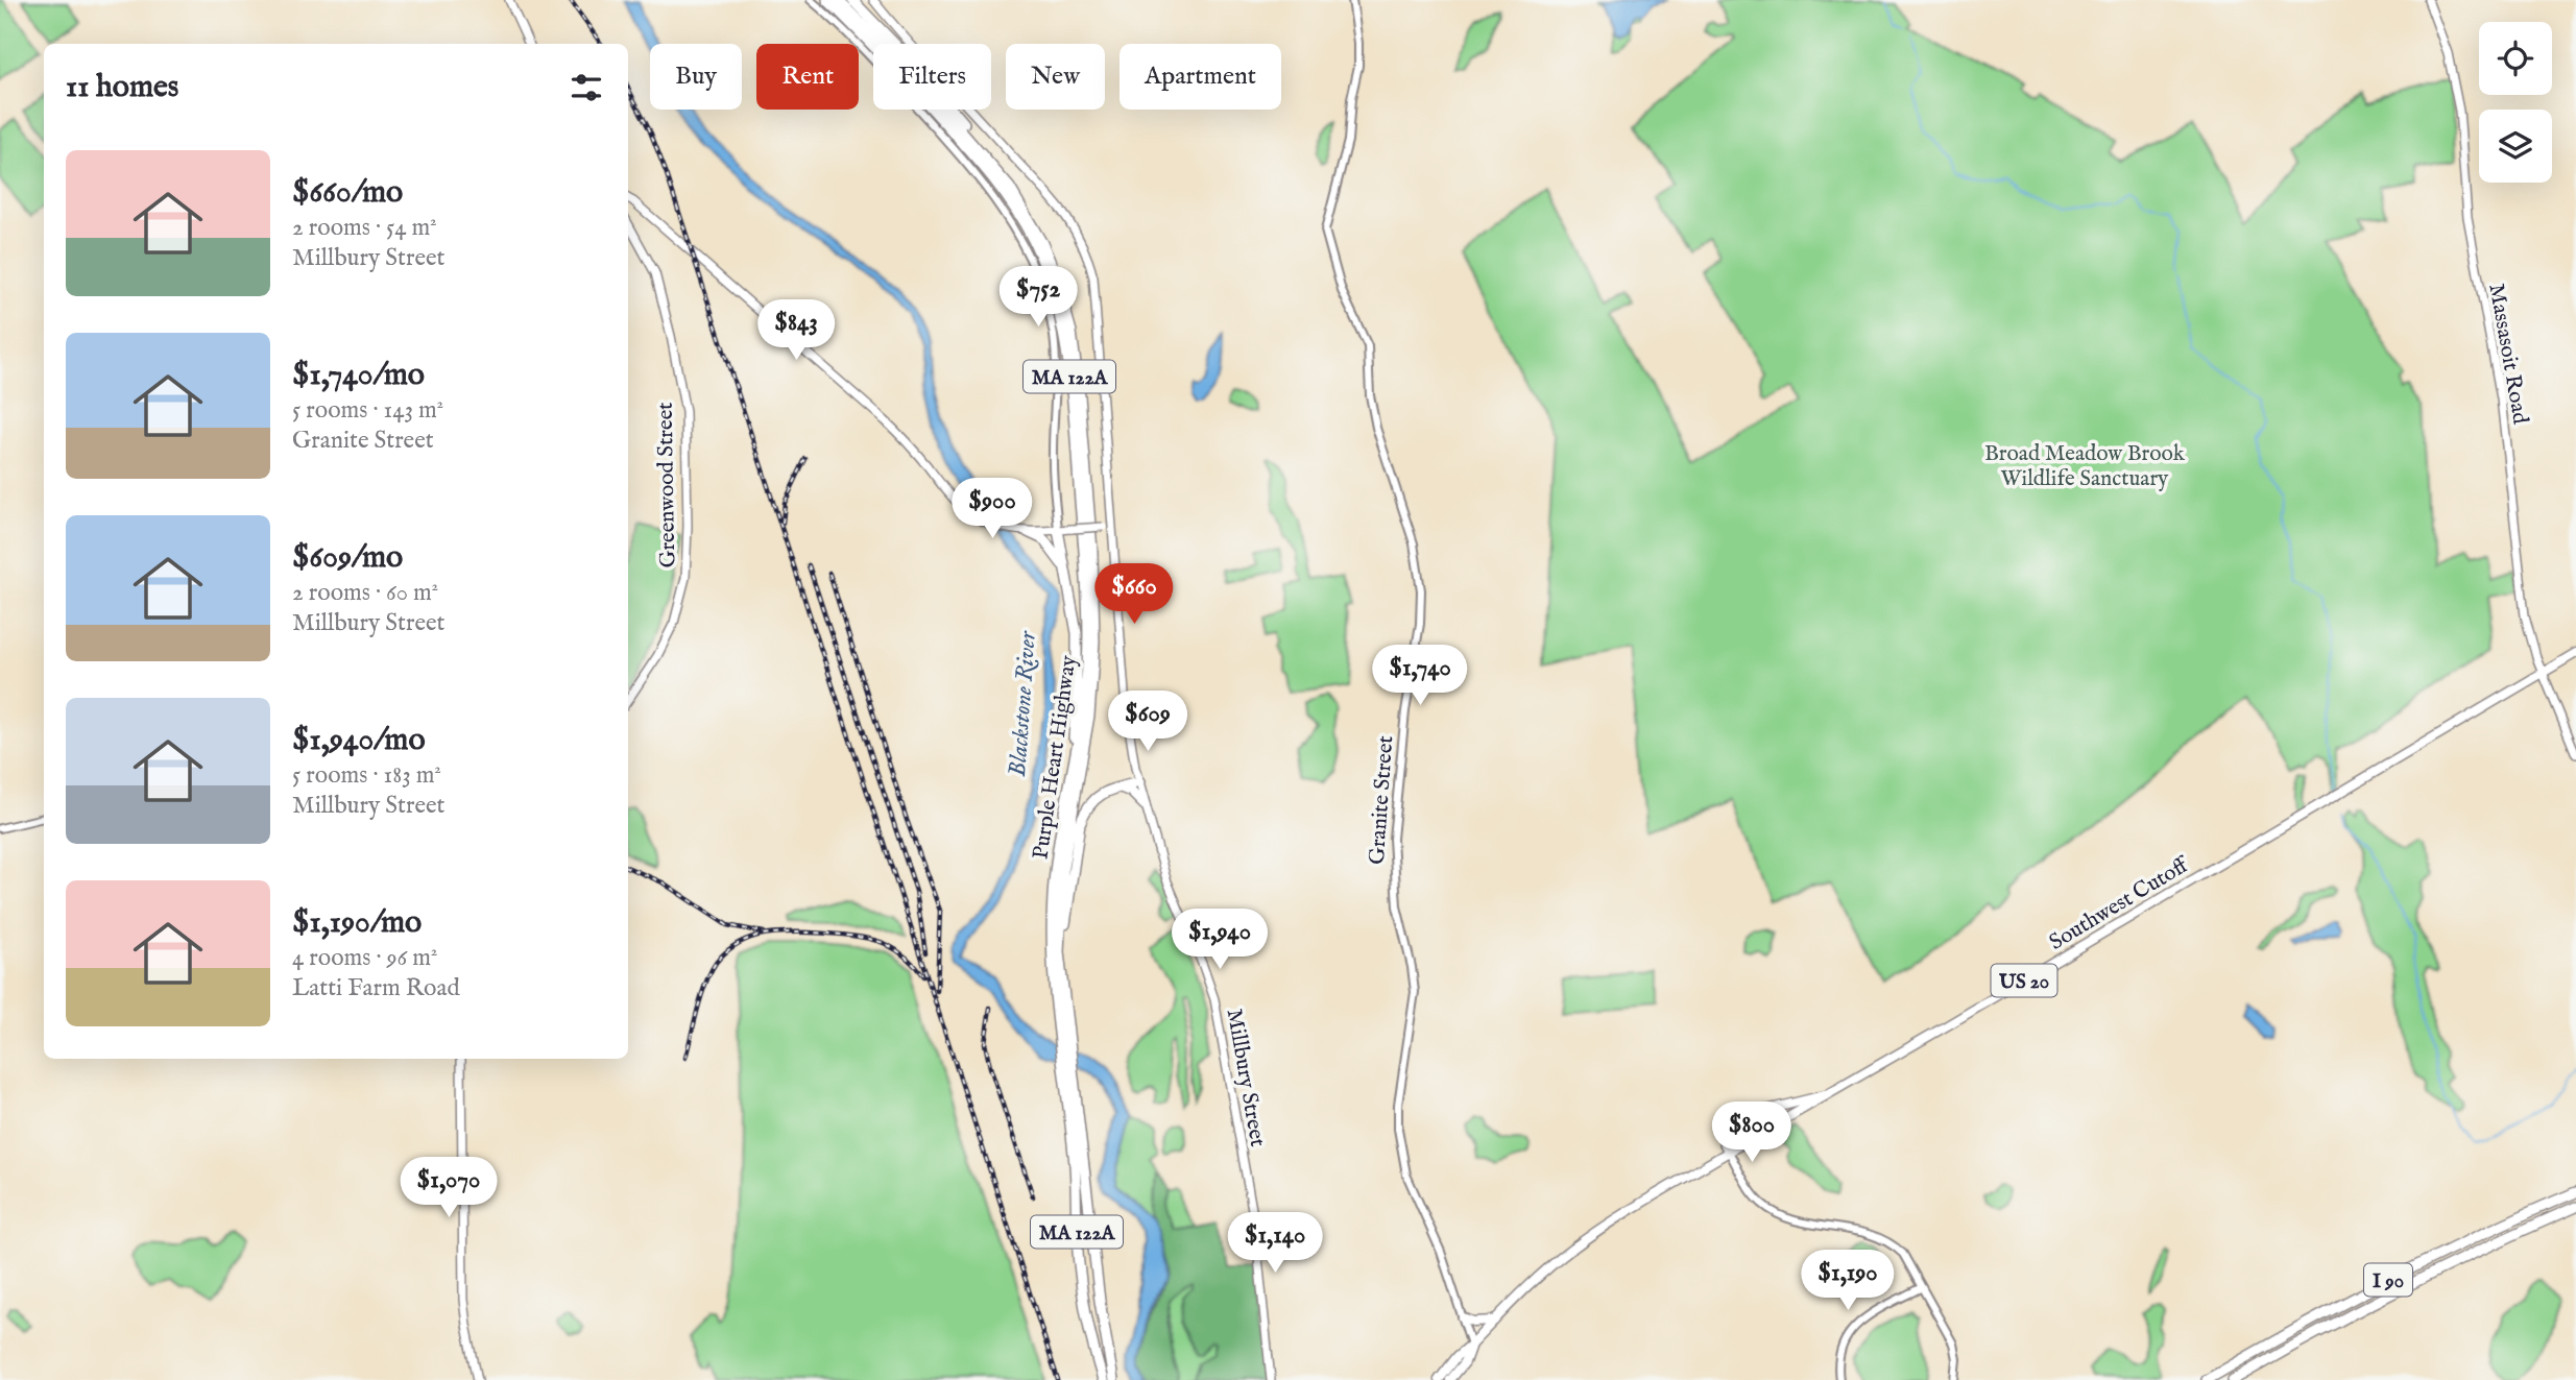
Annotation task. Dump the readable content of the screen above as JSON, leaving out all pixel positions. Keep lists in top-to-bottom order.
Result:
{
  "streets": {
    "highway": ["MA 122A", "Purple Heart Highway", "I 90"],
    "main road": [
      "Massasoit Road",
      "Greenwood Street",
      "Southwest Cutoff",
      "US 20",
      "Millbury Street"
    ],
    "street": ["Granite Street"]
  },
  "crossings": [
    ["Massasoit Road", "Southwest Cutoff"],
    ["MA 122A", "Purple Heart Highway"],
    ["Granite Street", "Southwest Cutoff"]
  ],
  "water": ["Blackstone River"],
  "parks": ["Broad Meadow Brook Wildlife Sanctuary"],
  "page": {
    "chip": [
      "Buy",
      "Rent",
      "Filters",
      "New",
      "Apartment"
    ],
    "heading": "11 homes",
    "list": [
      {
        "name": "$660/mo",
        "note": "2 rooms · 54 m² · Millbury Street"
      },
      {
        "name": "$1,740/mo",
        "note": "5 rooms · 143 m² · Granite Street"
      },
      {
        "name": "$609/mo",
        "note": "2 rooms · 60 m² · Millbury Street"
      },
      {
        "name": "$1,940/mo",
        "note": "5 rooms · 183 m² · Millbury Street"
      },
      {
        "name": "$1,190/mo",
        "note": "4 rooms · 96 m² · Latti Farm Road"
      }
    ],
    "price": [
      "$752",
      "$843",
      "$900",
      "$660",
      "$1,740",
      "$609",
      "$1,940",
      "$800",
      "$1,070",
      "$1,140",
      "$1,190"
    ]
  }
}
